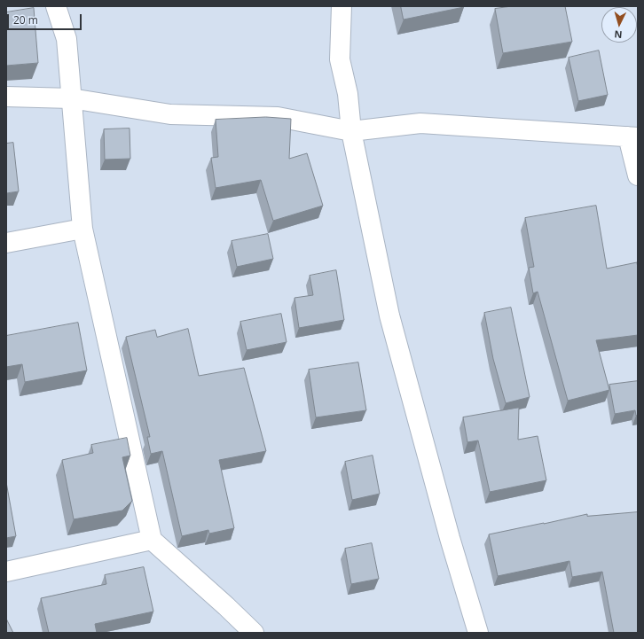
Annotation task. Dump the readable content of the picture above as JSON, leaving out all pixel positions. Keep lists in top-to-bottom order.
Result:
{
  "scale_bar": "20 m",
  "north": "bottom"
}
